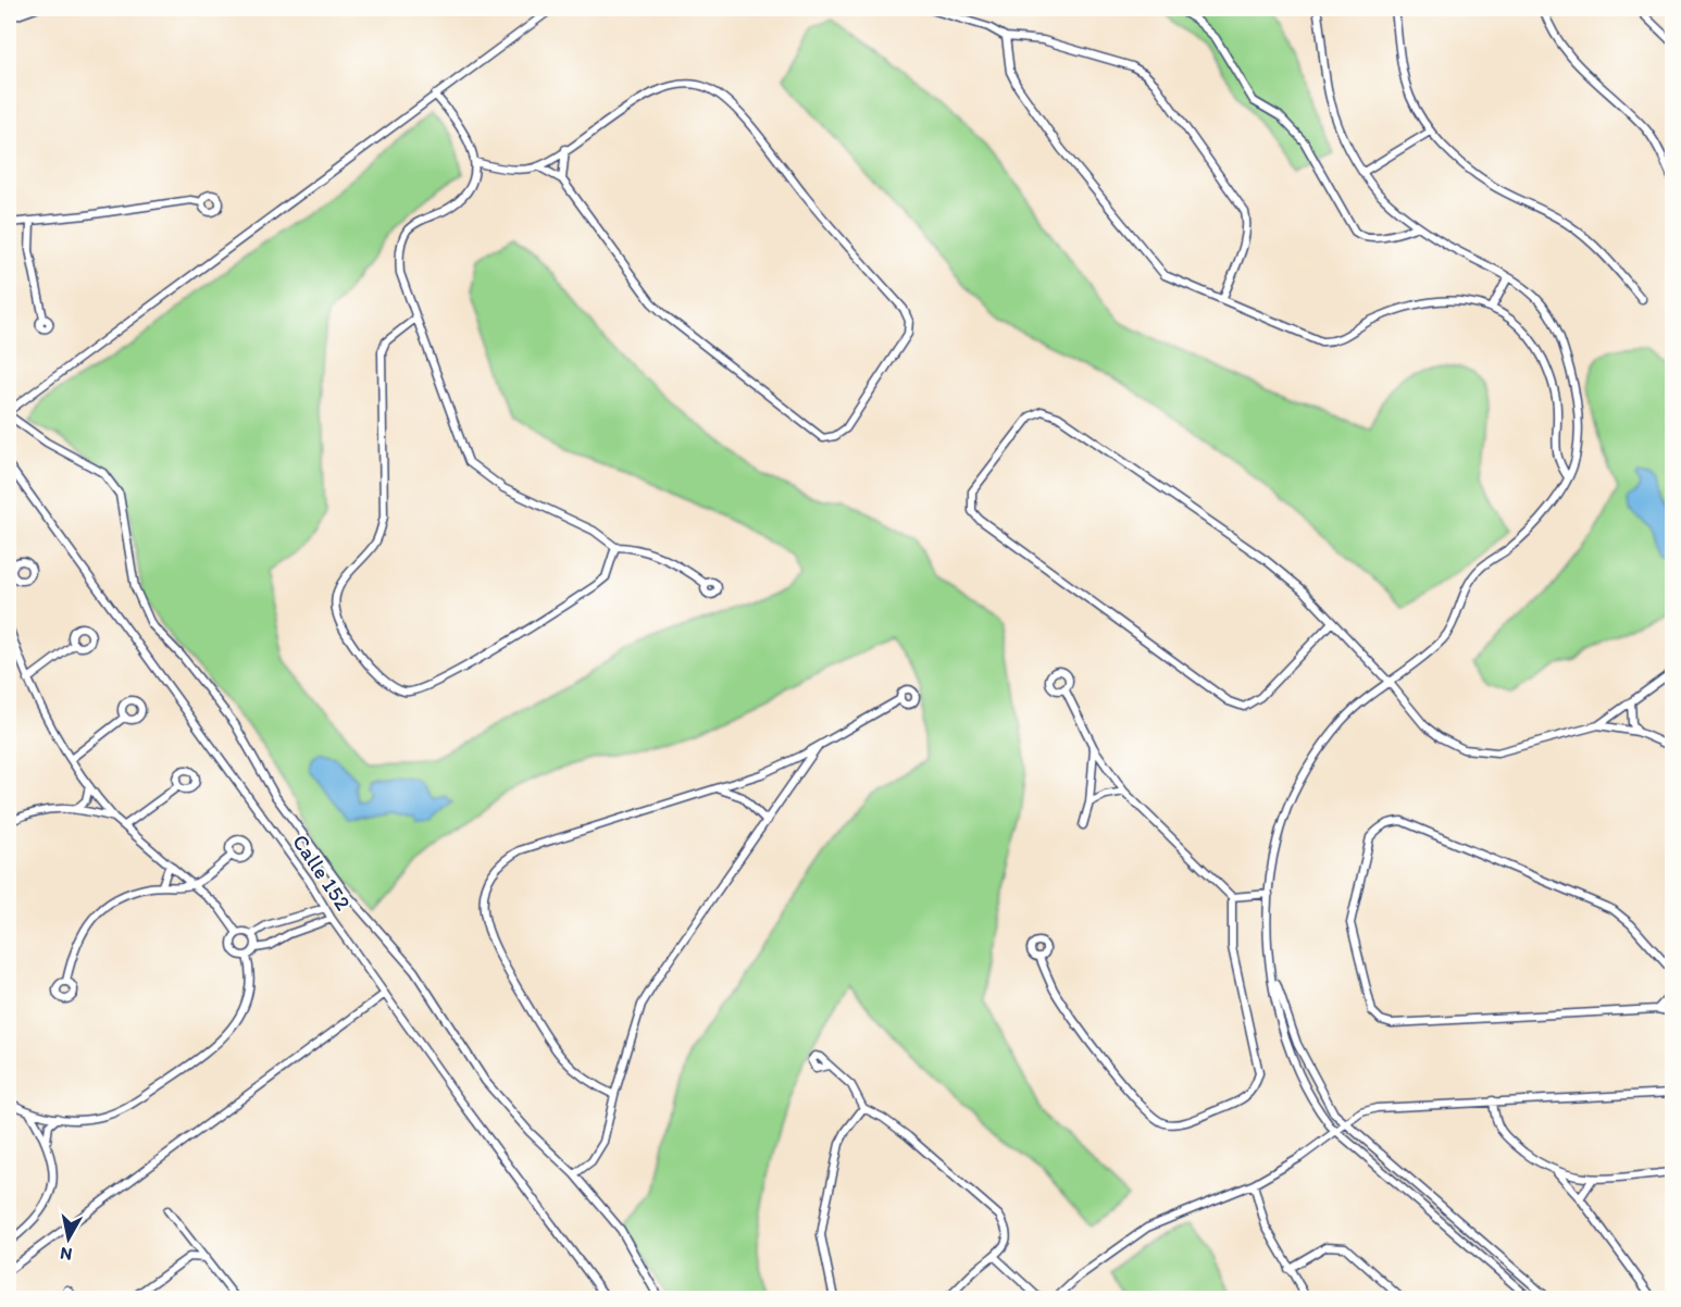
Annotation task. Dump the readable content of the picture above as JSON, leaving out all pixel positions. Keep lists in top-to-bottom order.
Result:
{
  "streets": {
    "street": ["Calle 152"]
  },
  "north": "bottom"
}
